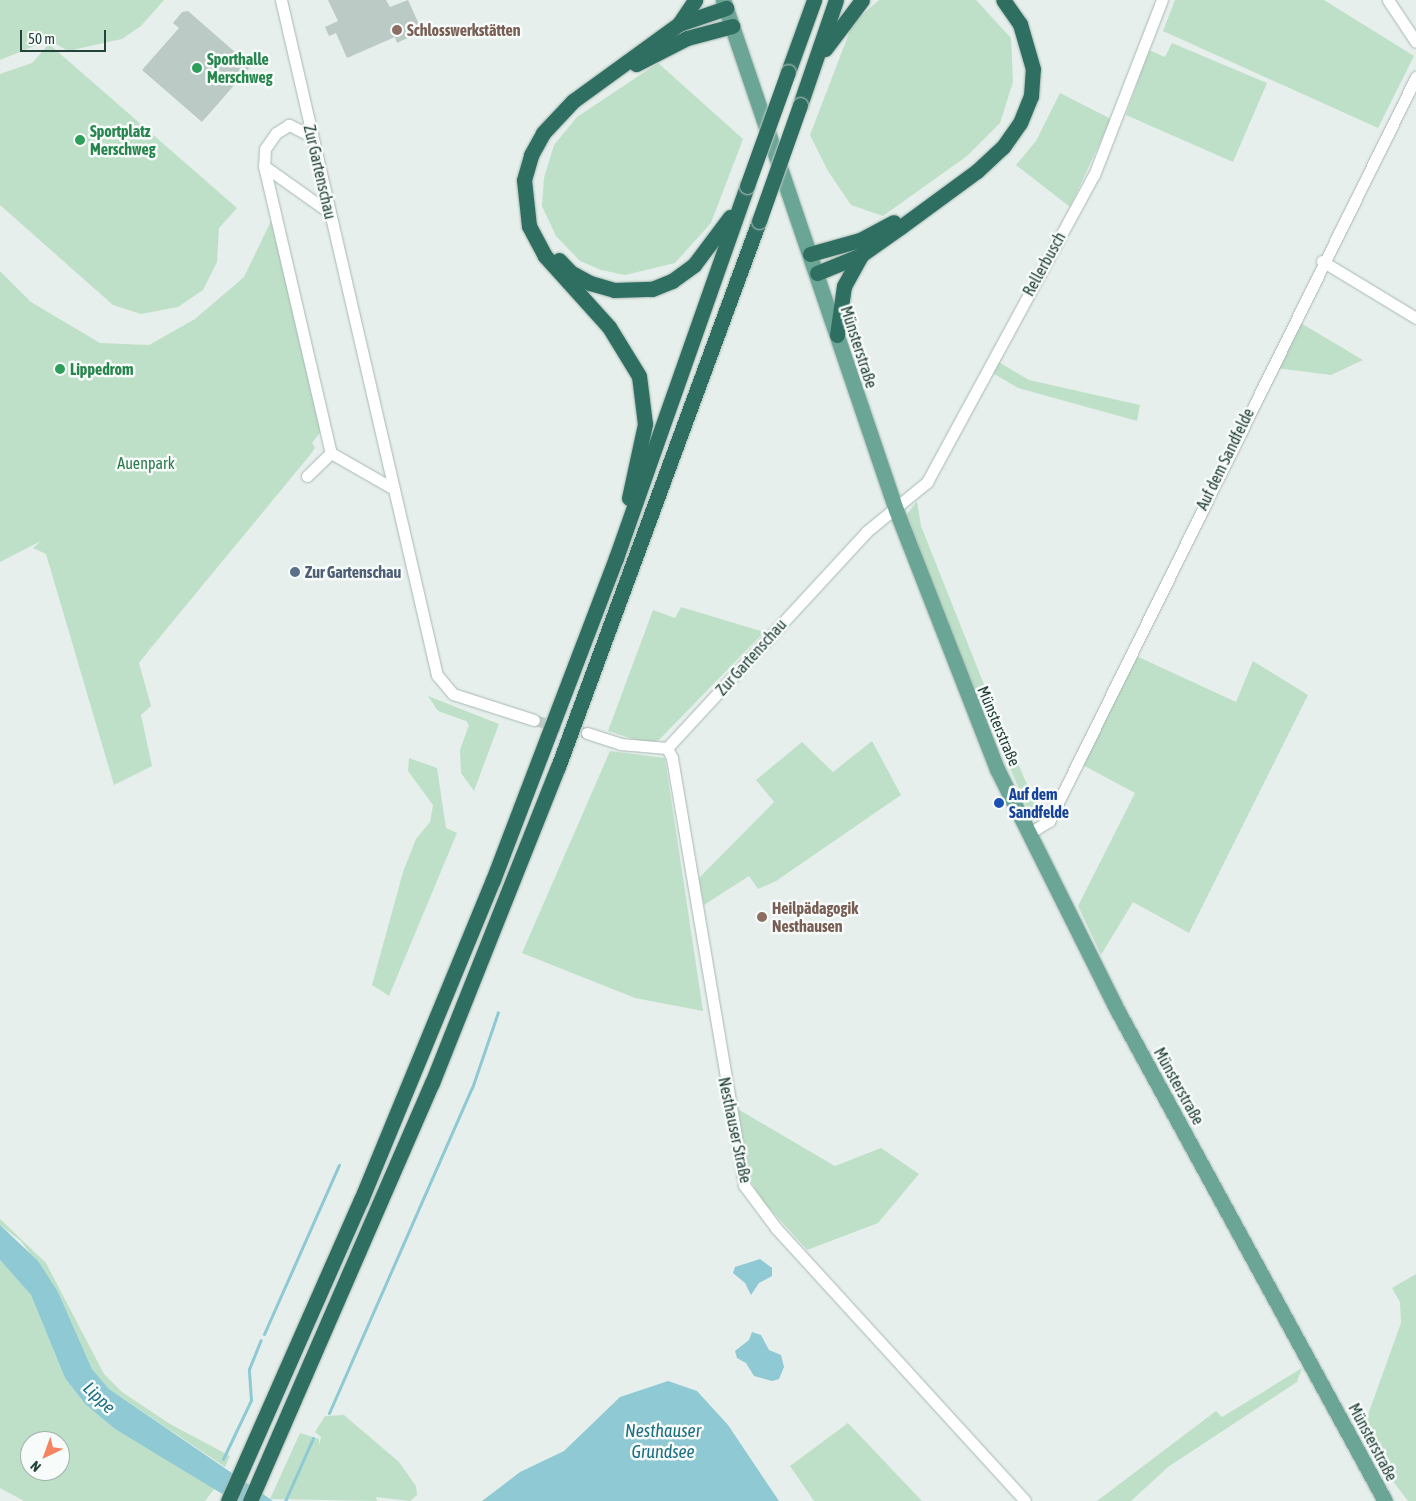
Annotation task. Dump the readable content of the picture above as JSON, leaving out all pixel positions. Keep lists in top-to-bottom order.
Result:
{
  "streets": {
    "main road": ["Münsterstraße"],
    "street": [
      "Zur Gartenschau",
      "Rellerbusch",
      "Auf dem Sandfelde",
      "Nesthauser Straße"
    ]
  },
  "crossings": [
    ["Zur Gartenschau", "Rellerbusch"],
    ["Zur Gartenschau", "Münsterstraße"],
    ["Zur Gartenschau", "Nesthauser Straße"],
    ["Rellerbusch", "Münsterstraße"],
    ["Münsterstraße", "Auf dem Sandfelde"]
  ],
  "water": ["Lippe", "Nesthauser Grundsee"],
  "parks": ["Auenpark"],
  "places": [
    "Schlosswerkstätten",
    "Sporthalle Merschweg",
    "Sportplatz Merschweg",
    "Lippedrom",
    "Zur Gartenschau",
    "Auf dem Sandfelde",
    "Heilpädagogik Nesthausen"
  ],
  "scale_bar": "50 m",
  "north": "bottom left"
}
